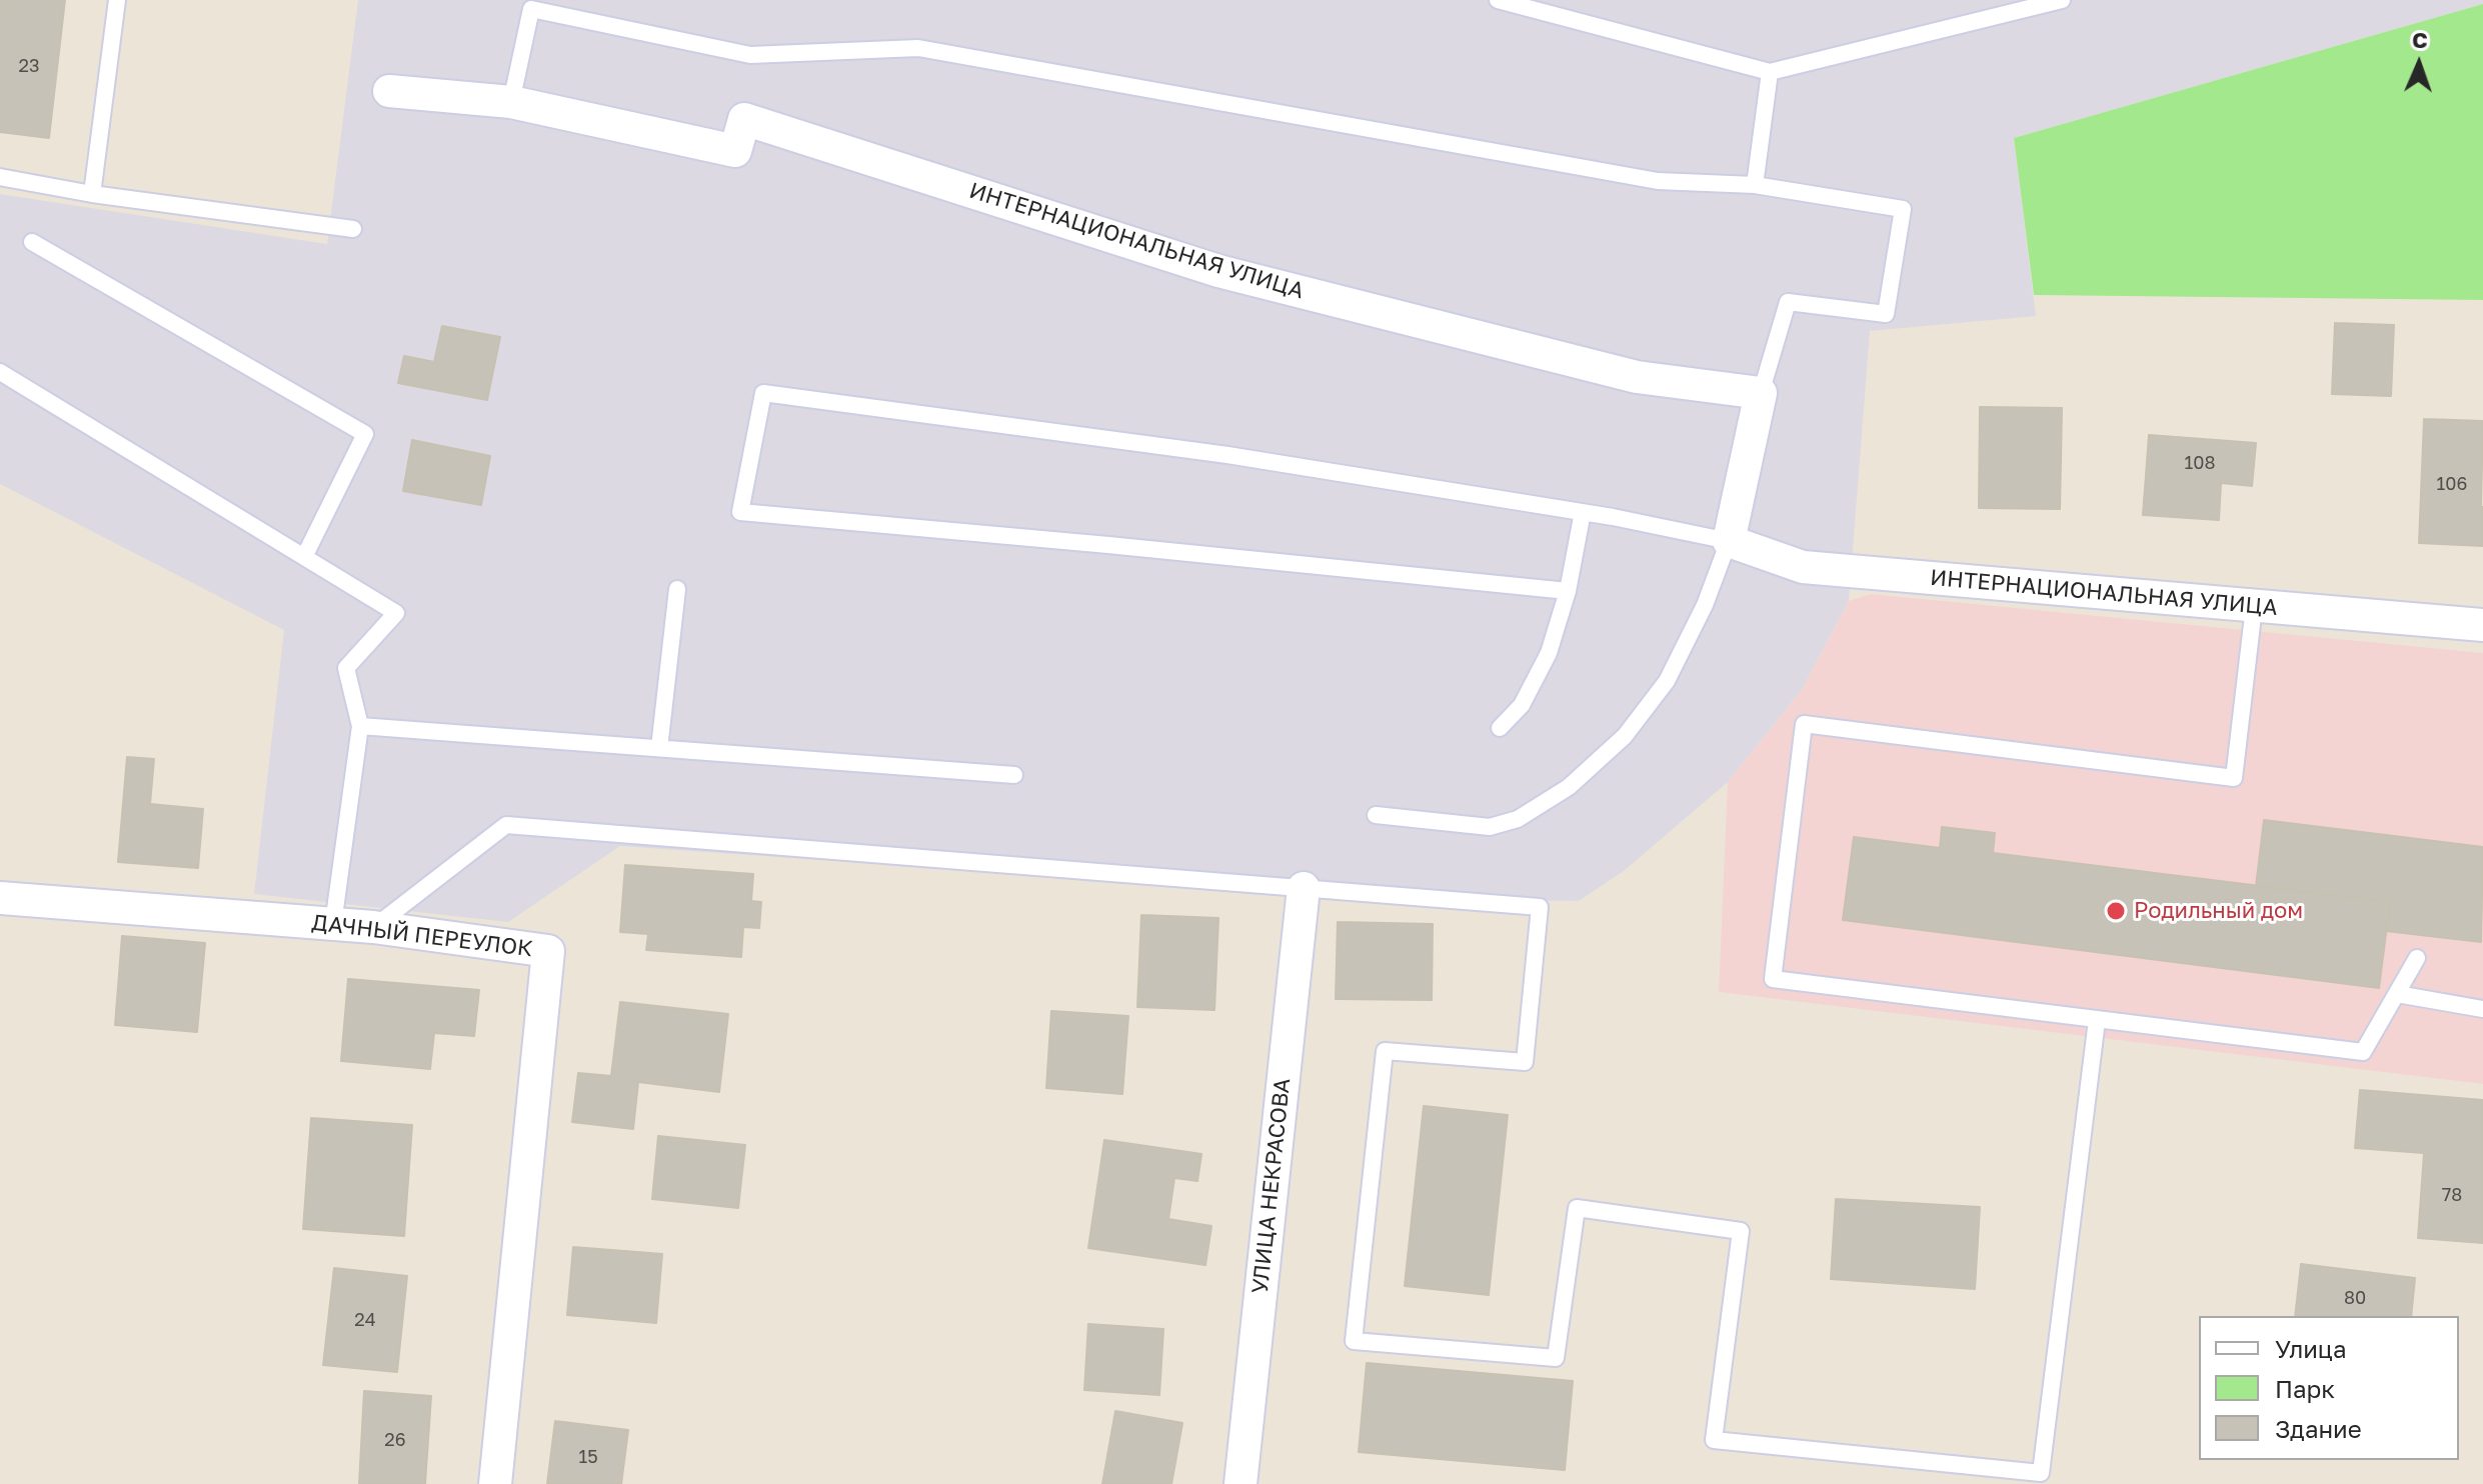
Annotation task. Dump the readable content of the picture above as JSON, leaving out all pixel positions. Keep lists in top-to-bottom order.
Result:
{
  "streets": {
    "street": ["ИНТЕРНАЦИОНАЛЬНАЯ УЛИЦА", "ДАЧНЫЙ ПЕРЕУЛОК", "УЛИЦА НЕКРАСОВА"]
  },
  "places": ["Родильный дом"],
  "house_numbers": [
    "23",
    "108",
    "106",
    "78",
    "80",
    "24",
    "26",
    "15"
  ],
  "legend": ["Улица", "Парк", "Здание"],
  "north": "top"
}
